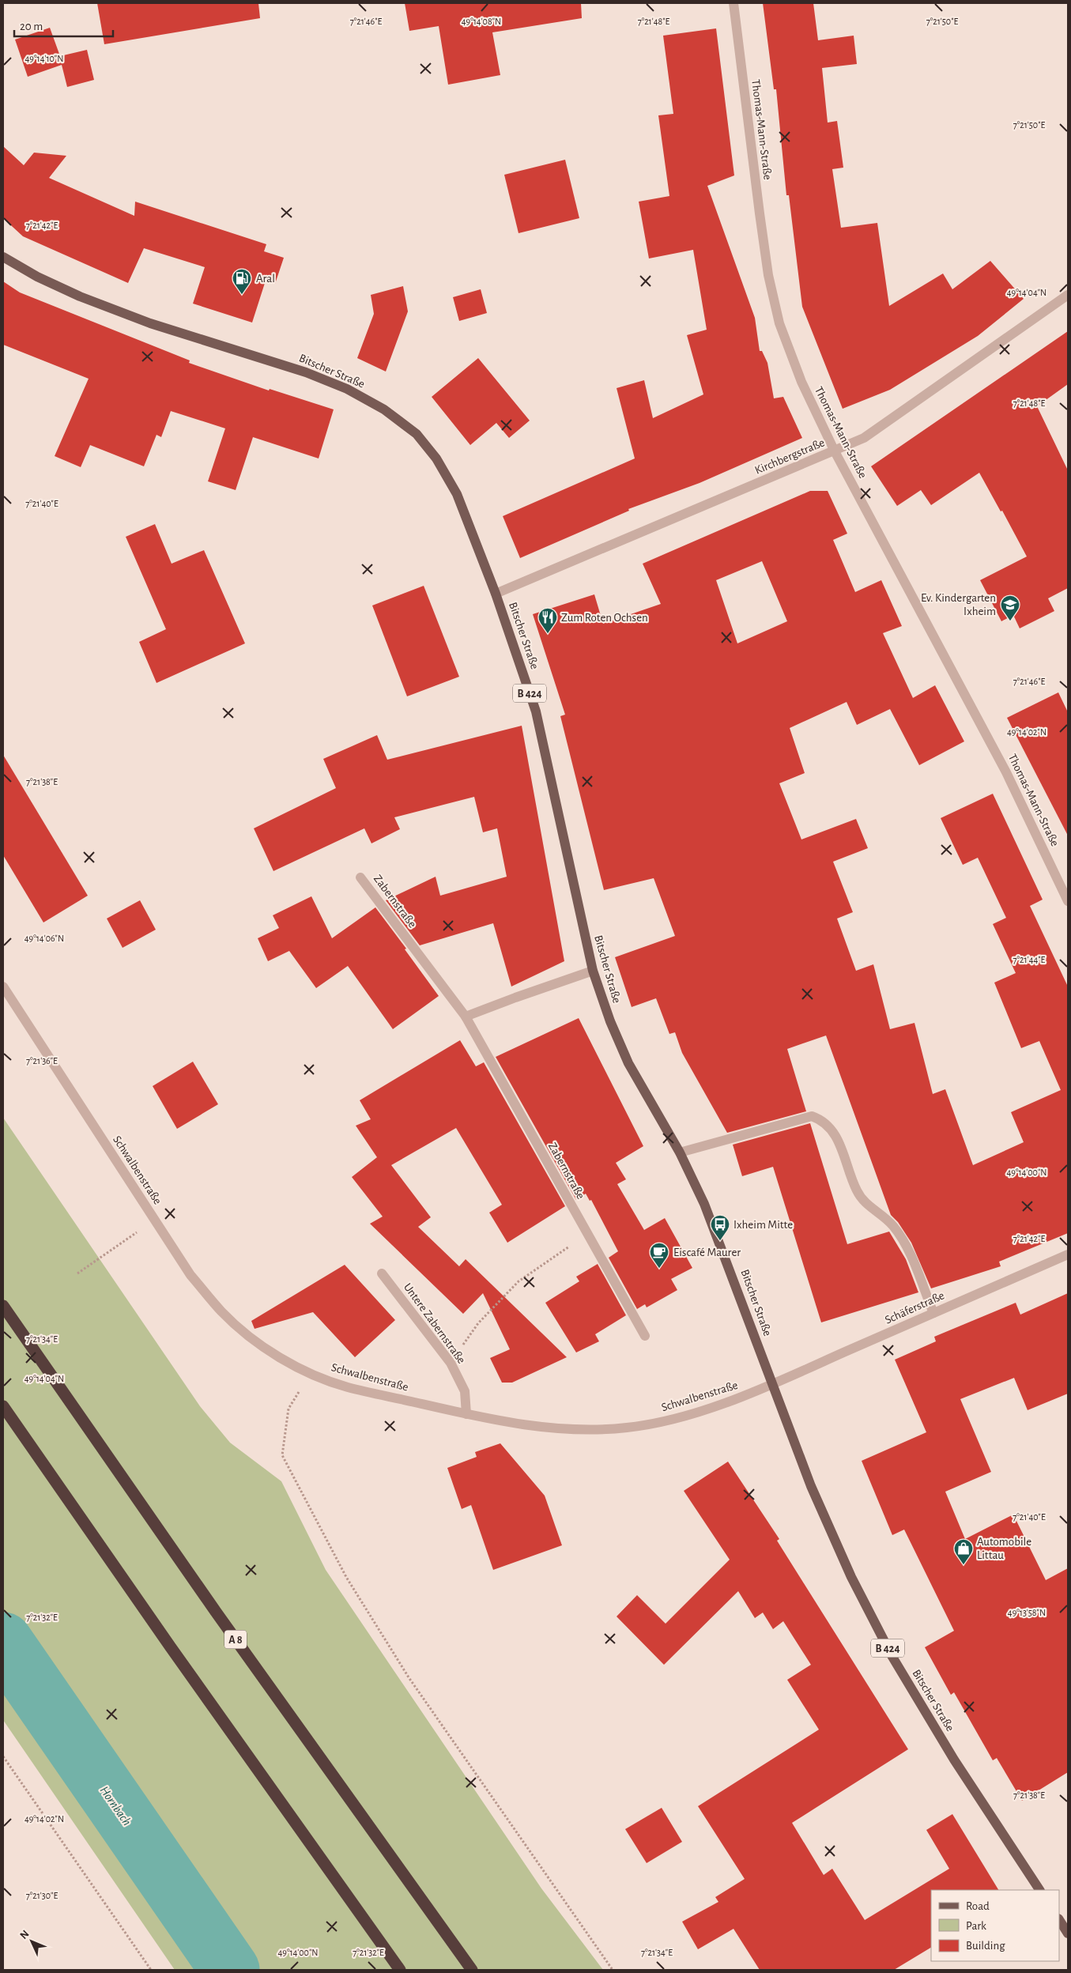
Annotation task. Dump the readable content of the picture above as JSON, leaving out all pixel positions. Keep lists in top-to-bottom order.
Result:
{
  "streets": {
    "highway": ["A 8"],
    "main road": ["Bitscher Straße", "B 424"],
    "street": [
      "Thomas-Mann-Straße",
      "Kirchbergstraße",
      "Zabernstraße",
      "Schwalbenstraße",
      "Schäferstraße",
      "Untere Zabernstraße"
    ]
  },
  "crossings": [
    ["Thomas-Mann-Straße", "Kirchbergstraße"],
    ["Bitscher Straße", "Kirchbergstraße"],
    ["Bitscher Straße", "Schwalbenstraße"],
    ["Bitscher Straße", "Schäferstraße"],
    ["Schwalbenstraße", "Schäferstraße"],
    ["Schwalbenstraße", "Untere Zabernstraße"]
  ],
  "water": ["Hornbach"],
  "places": {
    "fuel station": ["Aral"],
    "school or university": ["Ev. Kindergarten Ixheim"],
    "restaurant": ["Zum Roten Ochsen"],
    "bus stop": ["Ixheim Mitte"],
    "cafe": ["Eiscafé Maurer"],
    "shop": ["Automobile Littau"]
  },
  "legend": ["Road", "Park", "Building"],
  "scale_bar": "20 m",
  "north": "top left",
  "coordinates": [
    "7°21'46\"E",
    "7°21'48\"E",
    "7°21'50\"E",
    "49°14'08\"N",
    "49°14'10\"N",
    "7°21'42\"E",
    "49°14'04\"N",
    "7°21'40\"E",
    "49°14'02\"N",
    "7°21'38\"E",
    "49°14'06\"N",
    "7°21'44\"E",
    "7°21'36\"E",
    "49°14'00\"N",
    "7°21'34\"E",
    "49°13'58\"N",
    "7°21'32\"E",
    "7°21'30\"E"
  ]
}
